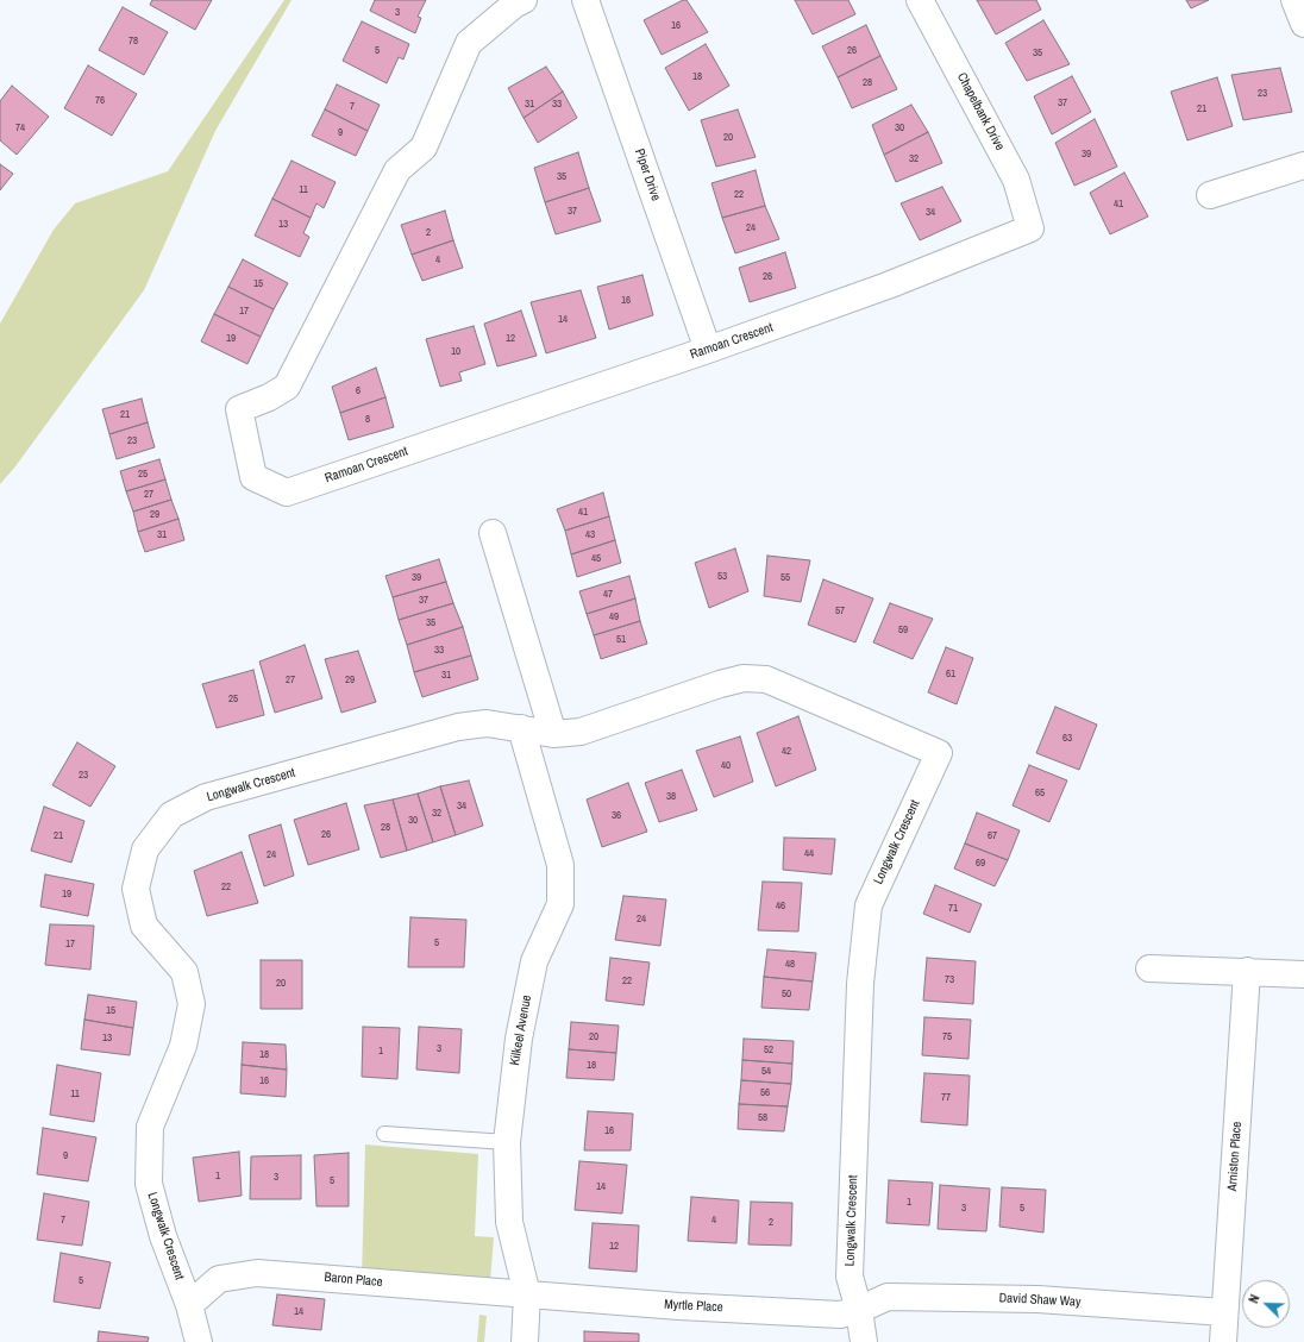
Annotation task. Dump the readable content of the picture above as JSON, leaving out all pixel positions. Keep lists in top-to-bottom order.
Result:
{
  "streets": {
    "street": [
      "Chapelbank Drive",
      "Piper Drive",
      "Ramoan Crescent",
      "Longwalk Crescent",
      "Kilkeel Avenue",
      "Arniston Place",
      "Baron Place",
      "David Shaw Way",
      "Myrtle Place"
    ]
  },
  "crossings": [
    ["Chapelbank Drive", "Ramoan Crescent"],
    ["Piper Drive", "Ramoan Crescent"],
    ["Longwalk Crescent", "Kilkeel Avenue"],
    ["Longwalk Crescent", "Baron Place"],
    ["Longwalk Crescent", "David Shaw Way"],
    ["Longwalk Crescent", "Myrtle Place"],
    ["Kilkeel Avenue", "Baron Place"],
    ["Kilkeel Avenue", "Myrtle Place"],
    ["Arniston Place", "David Shaw Way"],
    ["Baron Place", "Myrtle Place"],
    ["David Shaw Way", "Myrtle Place"]
  ],
  "house_numbers": [
    "3",
    "16",
    "78",
    "5",
    "26",
    "35",
    "18",
    "28",
    "23",
    "76",
    "37",
    "31",
    "33",
    "7",
    "21",
    "74",
    "30",
    "9",
    "20",
    "39",
    "32",
    "35",
    "11",
    "22",
    "41",
    "37",
    "34",
    "13",
    "24",
    "2",
    "4",
    "26",
    "15",
    "16",
    "17",
    "14",
    "19",
    "12",
    "10",
    "6",
    "21",
    "8",
    "23",
    "25",
    "27",
    "41",
    "29",
    "31",
    "43",
    "45",
    "53",
    "39",
    "55",
    "47",
    "37",
    "57",
    "49",
    "35",
    "59",
    "51",
    "33",
    "61",
    "31",
    "27",
    "29",
    "25",
    "63",
    "42",
    "40",
    "23",
    "65",
    "38",
    "34",
    "32",
    "36",
    "30",
    "28",
    "26",
    "21",
    "67",
    "44",
    "24",
    "69",
    "22",
    "19",
    "46",
    "71",
    "24",
    "5",
    "17",
    "48",
    "73",
    "22",
    "20",
    "50",
    "15",
    "20",
    "75",
    "13",
    "3",
    "52",
    "1",
    "18",
    "18",
    "54",
    "16",
    "56",
    "11",
    "77",
    "58",
    "16",
    "9",
    "1",
    "3",
    "5",
    "14",
    "1",
    "3",
    "5",
    "7",
    "4",
    "2",
    "12",
    "5",
    "14"
  ],
  "north": "top left"
}
